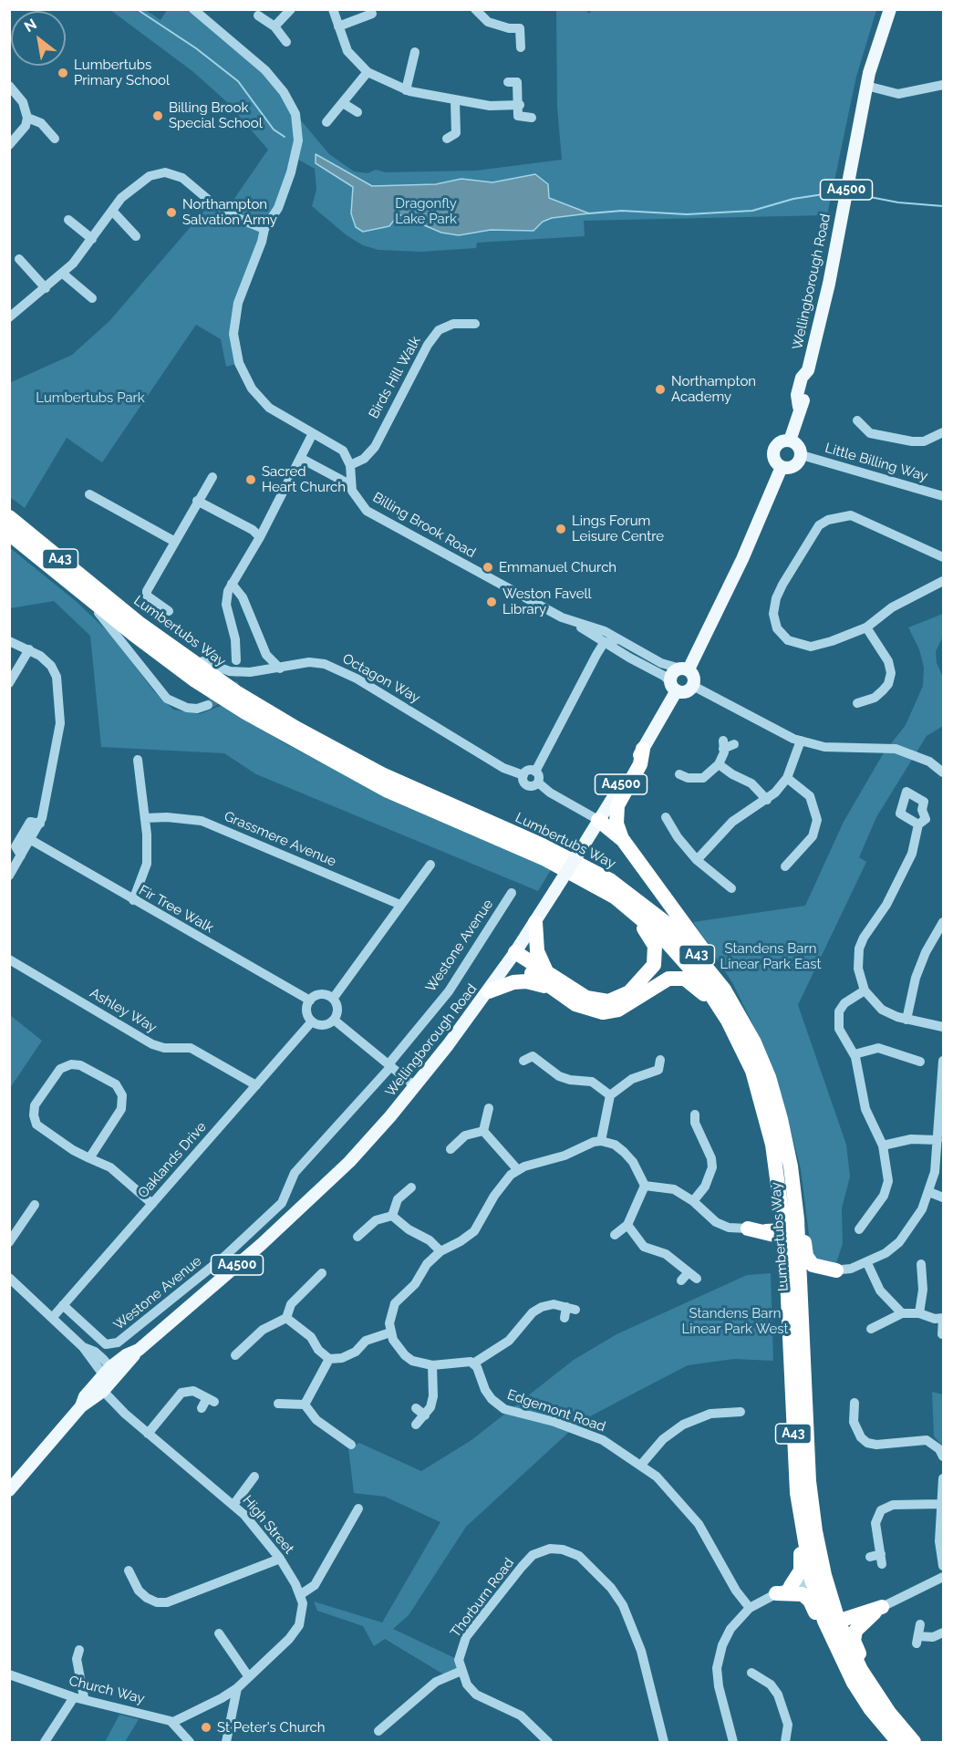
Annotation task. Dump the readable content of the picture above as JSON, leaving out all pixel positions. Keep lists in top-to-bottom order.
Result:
{
  "streets": {
    "highway": ["A43", "Lumbertubs Way"],
    "main road": ["A4500", "Wellingborough Road"],
    "street": [
      "Birds Hill Walk",
      "Little Billing Way",
      "Billing Brook Road",
      "Octagon Way",
      "Grassmere Avenue",
      "Fir Tree Walk",
      "Westone Avenue",
      "Ashley Way",
      "Oaklands Drive",
      "Edgemont Road",
      "High Street",
      "Thorburn Road",
      "Church Way"
    ]
  },
  "crossings": [
    ["Wellingborough Road", "Little Billing Way"],
    ["Wellingborough Road", "Billing Brook Road"],
    ["Wellingborough Road", "High Street"],
    ["Birds Hill Walk", "Billing Brook Road"],
    ["Lumbertubs Way", "Octagon Way"],
    ["Fir Tree Walk", "Oaklands Drive"],
    ["Westone Avenue", "Oaklands Drive"],
    ["Ashley Way", "Oaklands Drive"]
  ],
  "parks": [
    "Dragonfly Lake Park",
    "Lumbertubs Park",
    "Standens Barn Linear Park East",
    "Standens Barn Linear Park West"
  ],
  "places": [
    "Lumbertubs Primary School",
    "Billing Brook Special School",
    "Northampton Salvation Army",
    "Northampton Academy",
    "Sacred Heart Church",
    "Lings Forum Leisure Centre",
    "Emmanuel Church",
    "Weston Favell Library",
    "St Peter's Church"
  ],
  "north": "top left"
}
